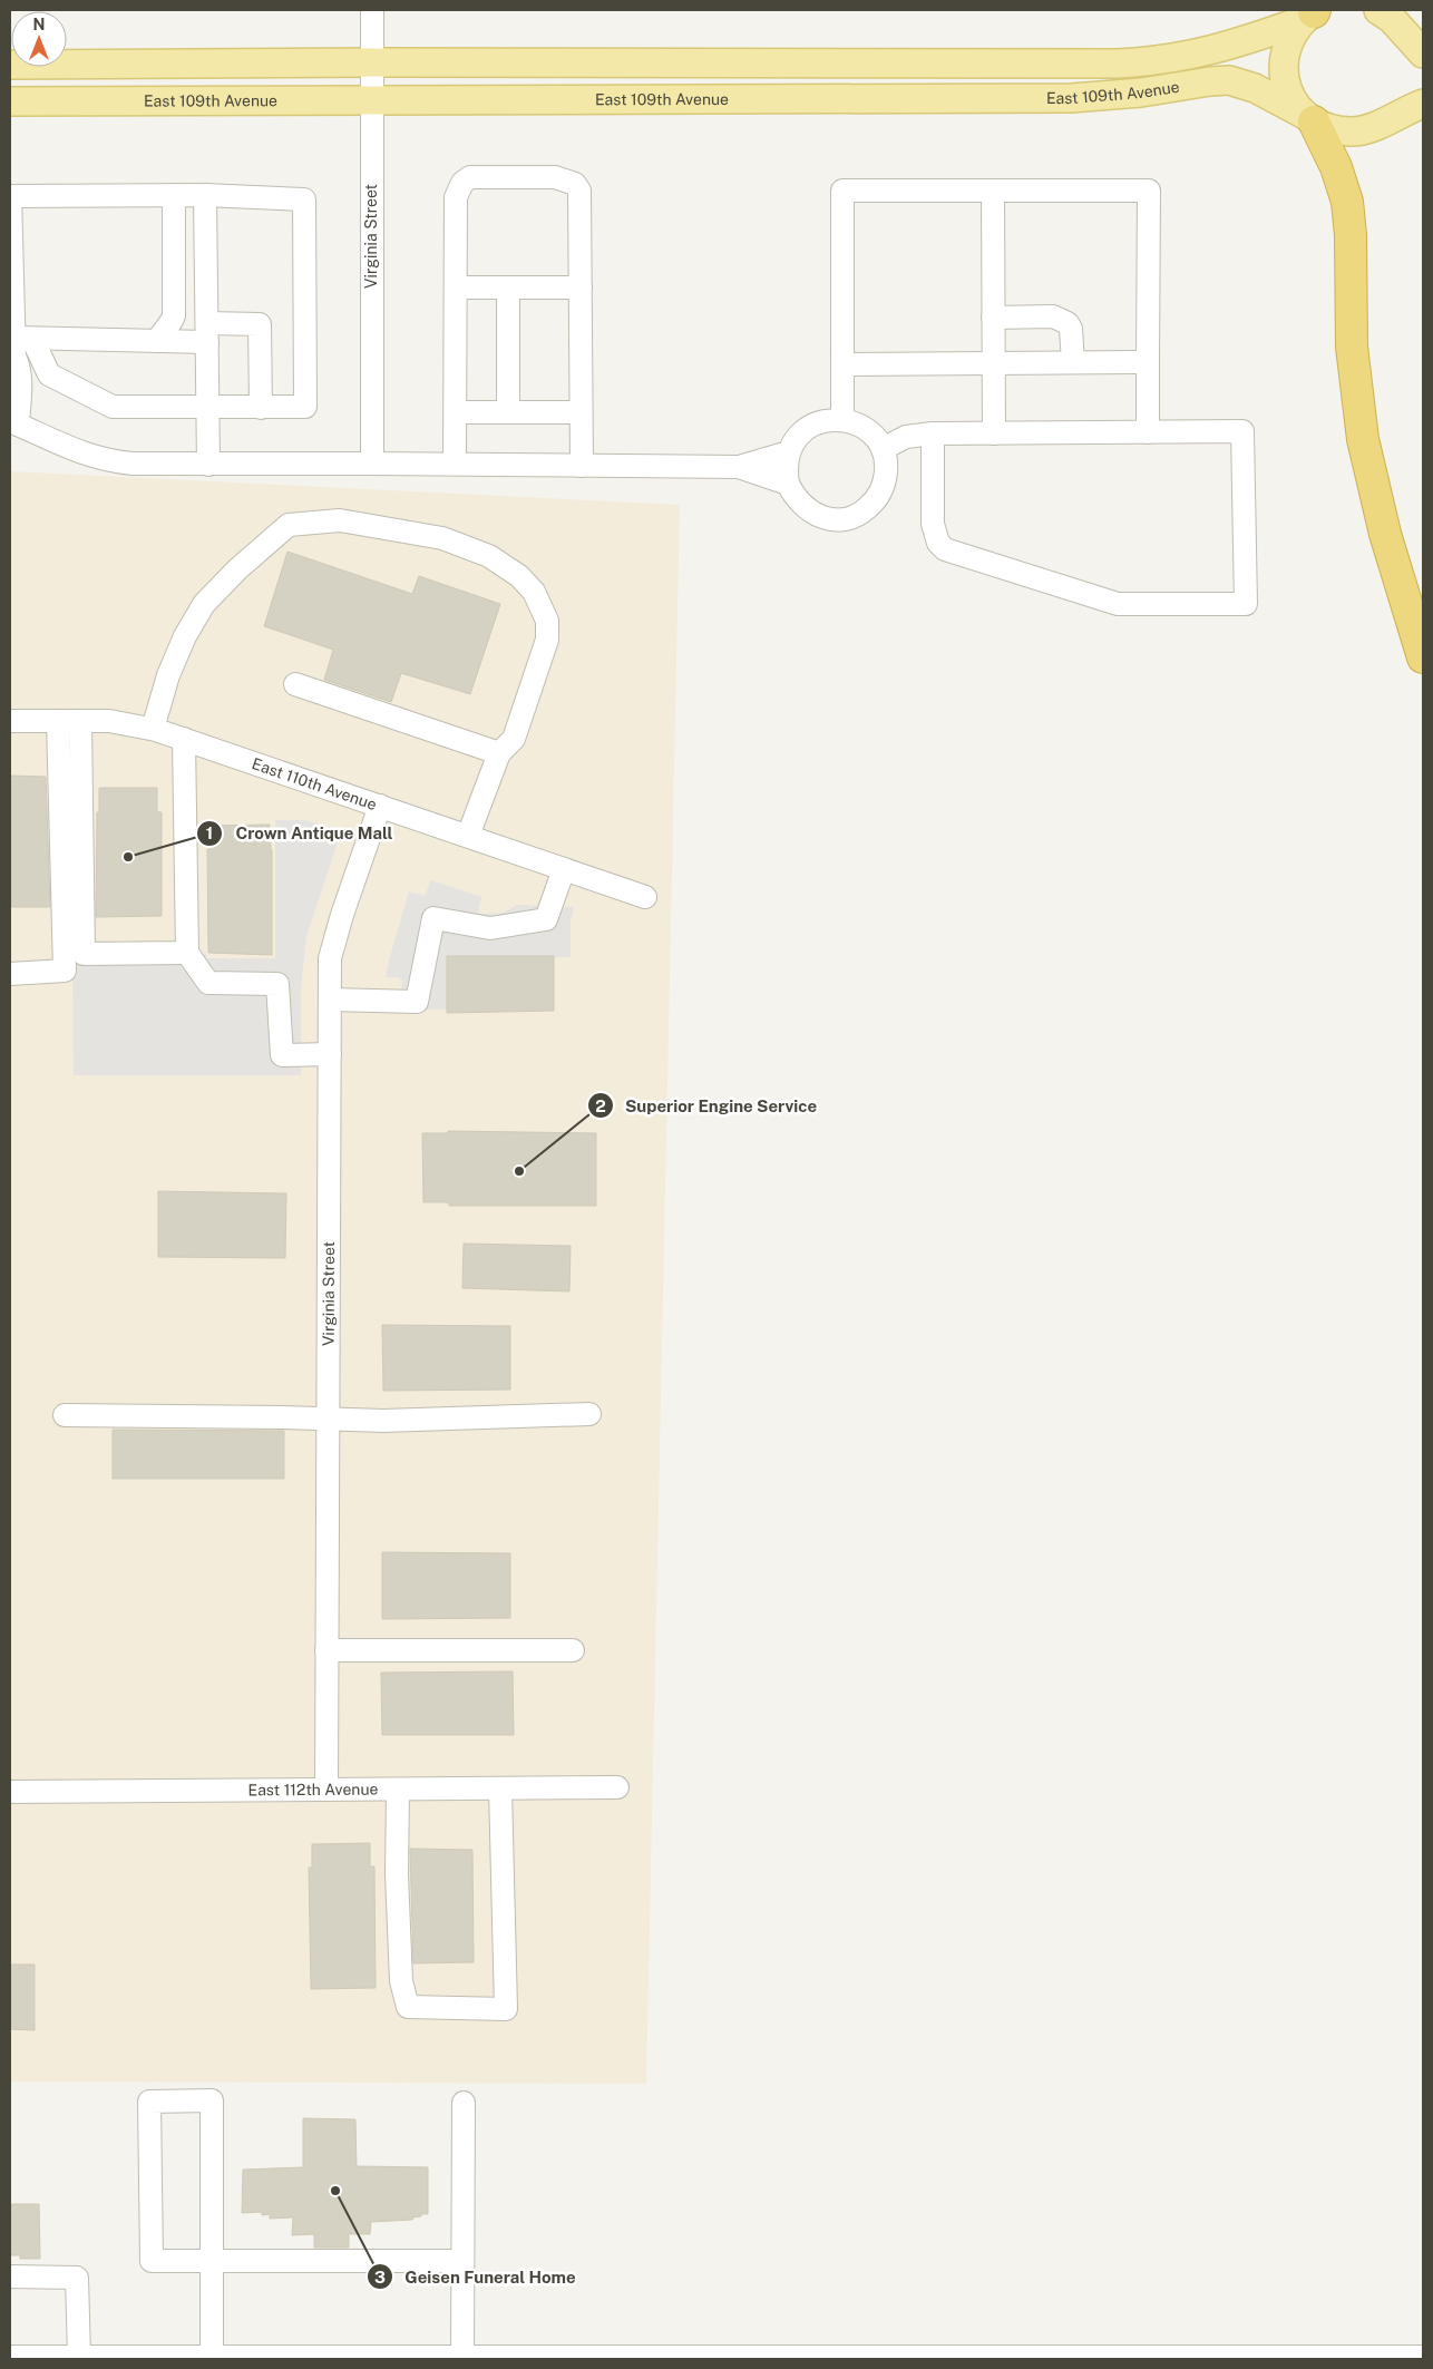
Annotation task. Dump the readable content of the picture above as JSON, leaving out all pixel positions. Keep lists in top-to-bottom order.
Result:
{
  "streets": {
    "main road": ["East 109th Avenue"],
    "street": ["Virginia Street", "East 110th Avenue", "East 112th Avenue"]
  },
  "crossings": [
    ["East 109th Avenue", "Virginia Street"],
    ["Virginia Street", "East 110th Avenue"],
    ["Virginia Street", "East 112th Avenue"]
  ],
  "places": ["Crown Antique Mall", "Superior Engine Service", "Geisen Funeral Home"],
  "north": "top"
}
